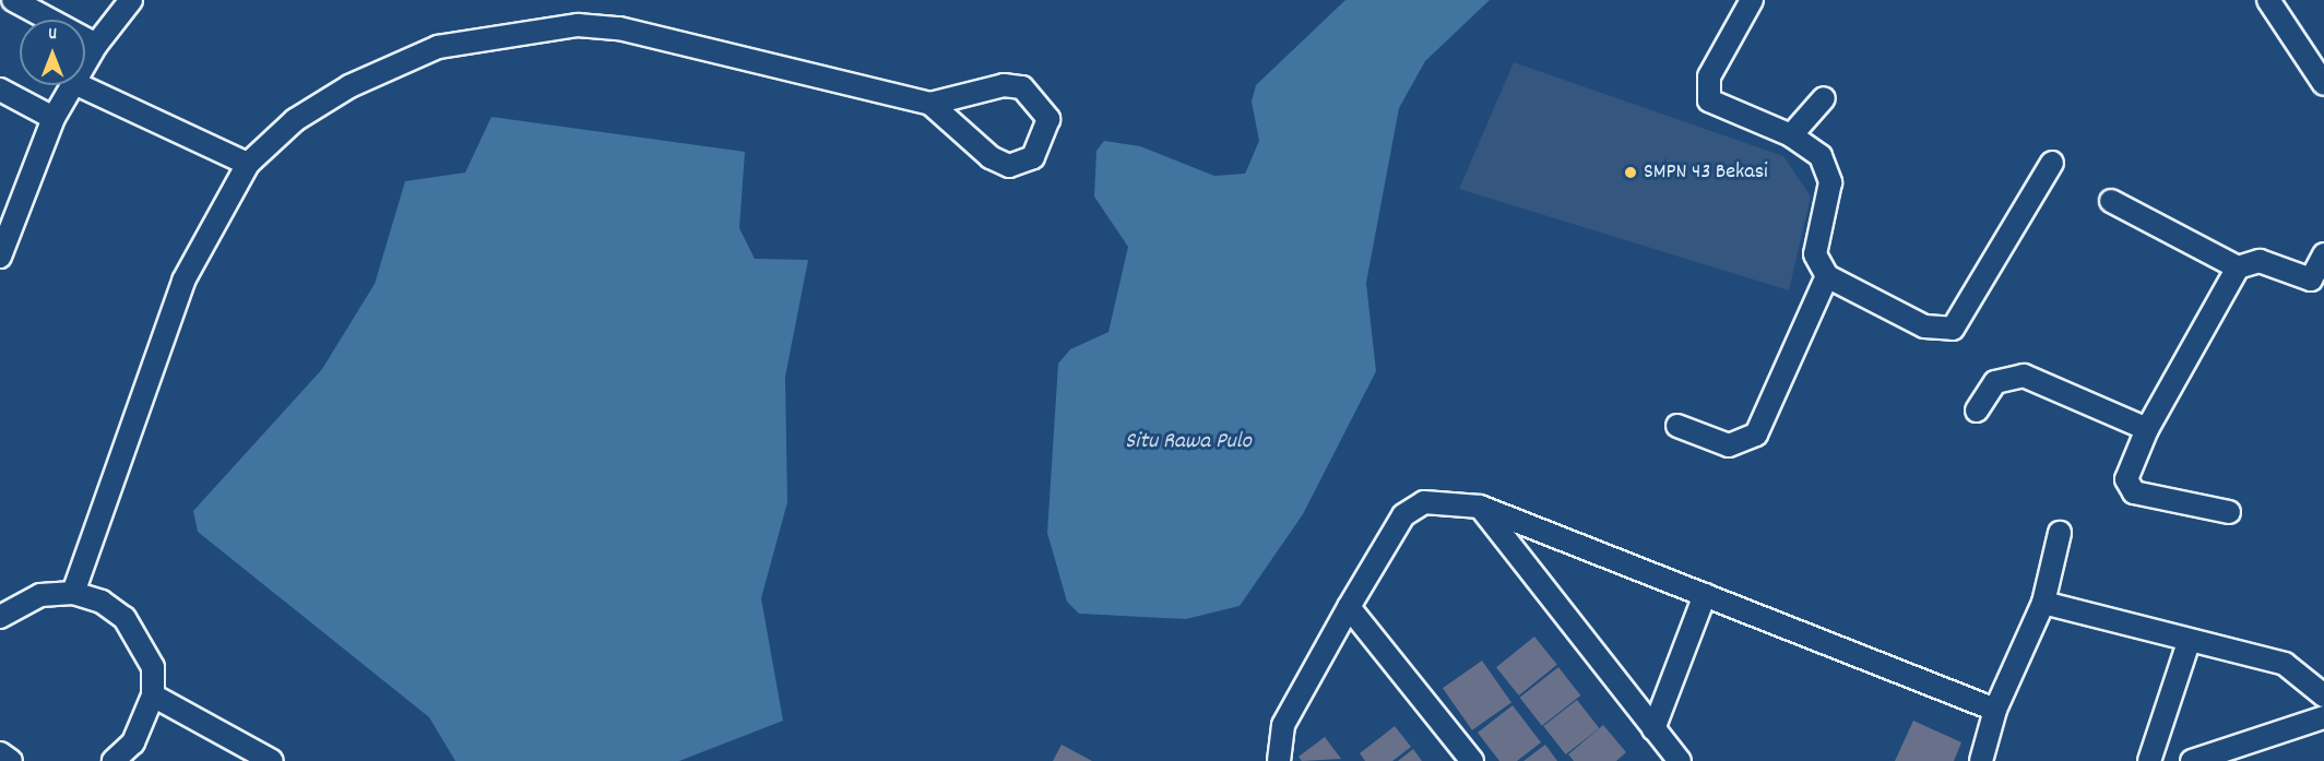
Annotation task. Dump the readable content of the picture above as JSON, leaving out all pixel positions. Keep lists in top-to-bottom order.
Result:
{
  "water": ["Situ Rawa Pulo"],
  "places": ["SMPN 43 Bekasi"],
  "north": "top"
}
